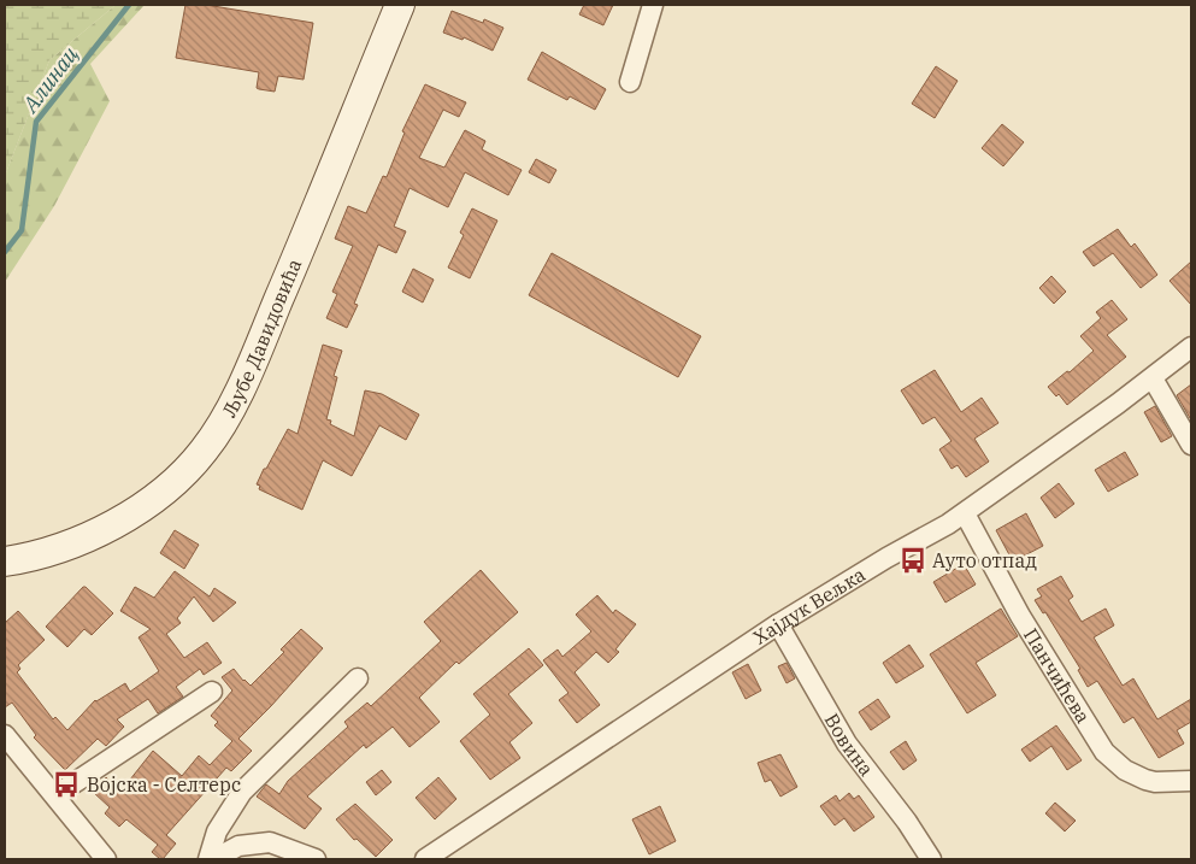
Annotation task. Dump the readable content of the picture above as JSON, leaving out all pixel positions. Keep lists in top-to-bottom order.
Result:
{
  "streets": {
    "main road": ["Љубе Давидовића"],
    "street": ["Хајдук Вељка", "Панчићева", "Вовина"]
  },
  "crossings": [
    ["Хајдук Вељка", "Панчићева"],
    ["Хајдук Вељка", "Вовина"]
  ],
  "water": ["Алинац"],
  "places": {
    "bus stop": ["Ауто отпад", "Војска - Селтерс"]
  }
}
